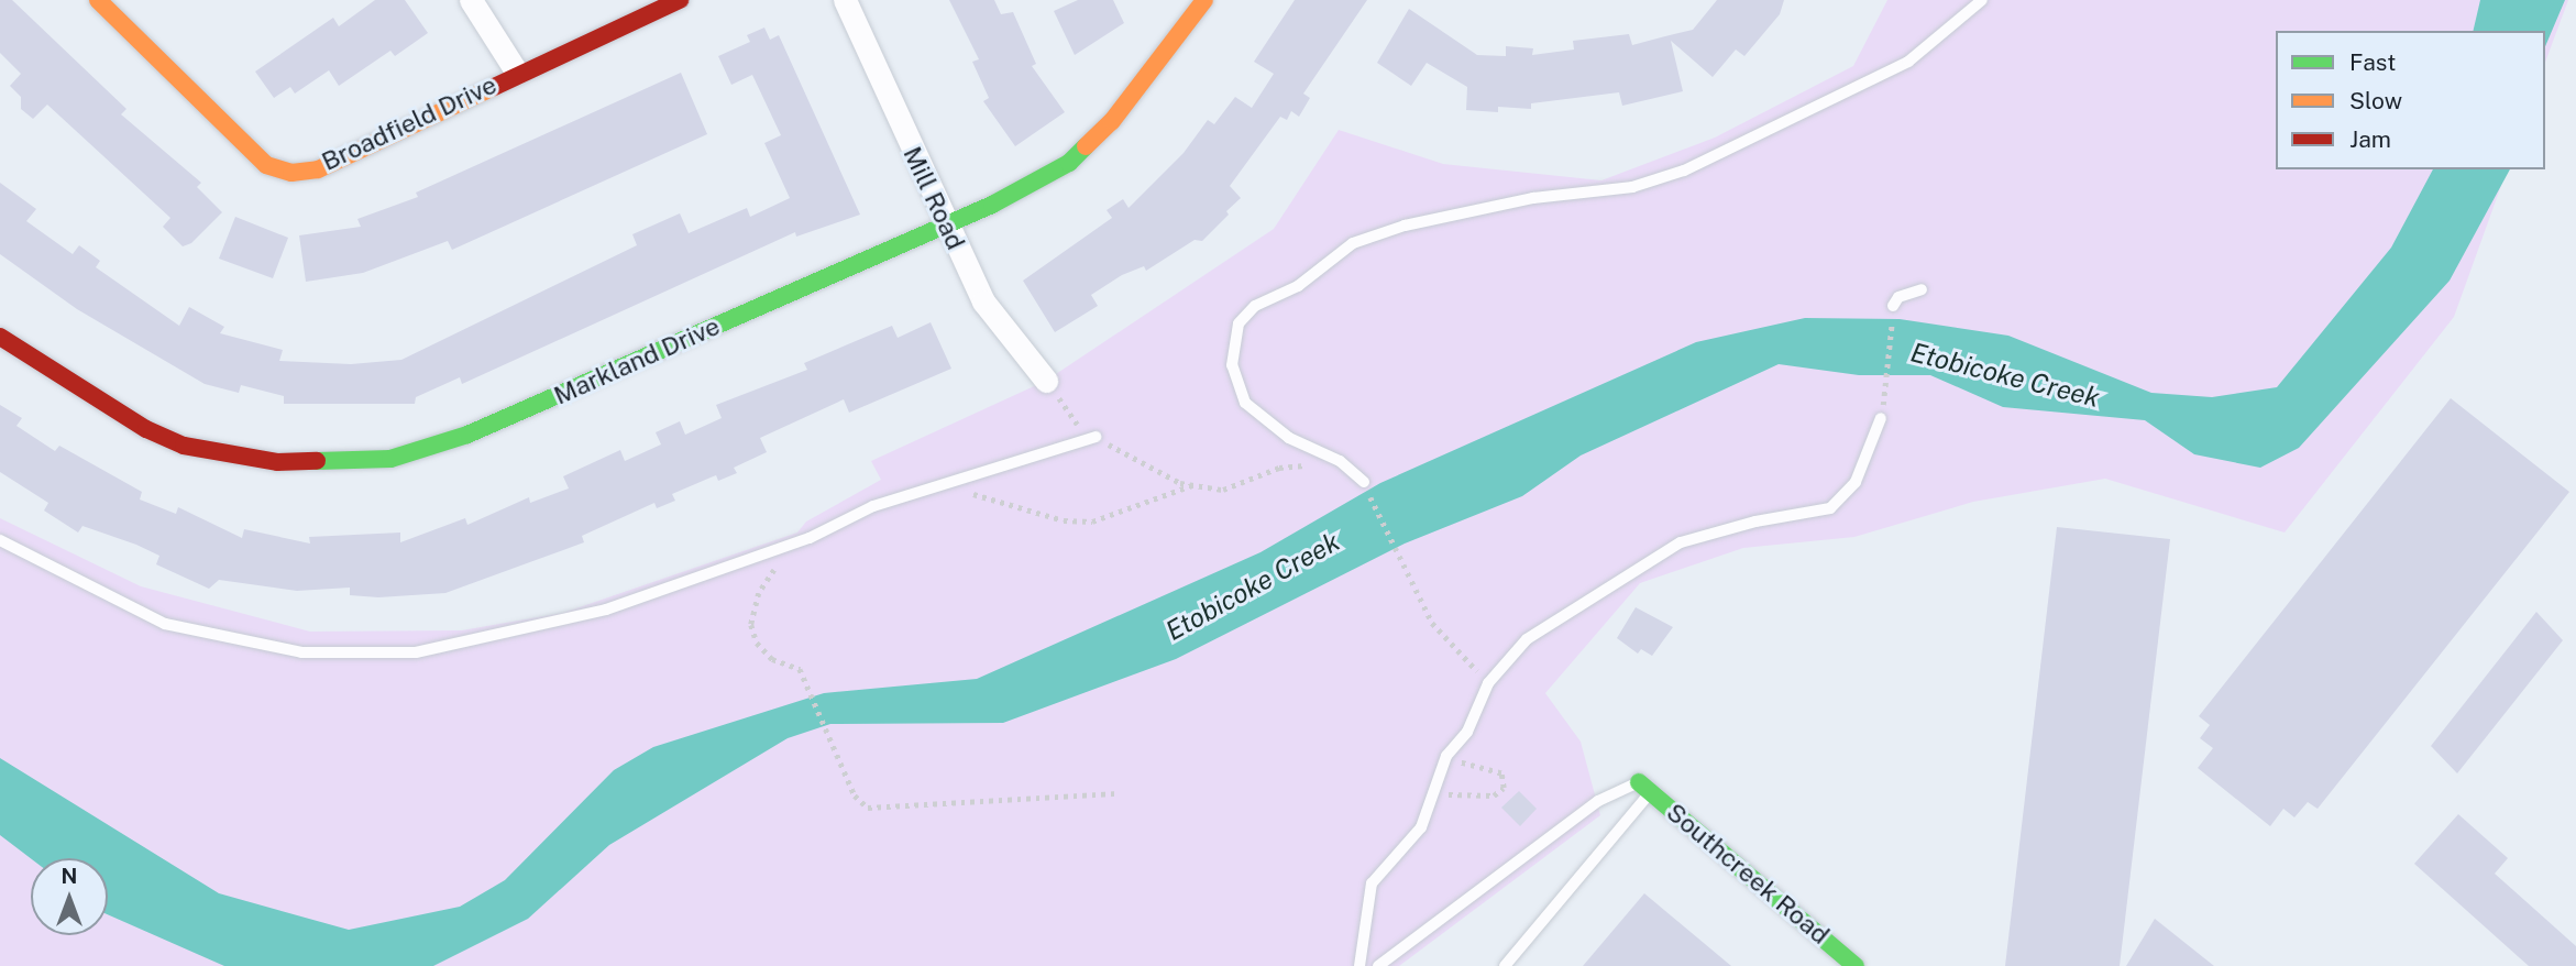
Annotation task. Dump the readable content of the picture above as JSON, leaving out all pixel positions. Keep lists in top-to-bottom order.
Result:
{
  "streets": {
    "street": [
      "Broadfield Drive",
      "Mill Road",
      "Markland Drive",
      "Southcreek Road"
    ]
  },
  "crossings": [
    ["Mill Road", "Markland Drive"]
  ],
  "water": ["Etobicoke Creek"],
  "legend": ["Fast", "Slow", "Jam"],
  "north": "top"
}
